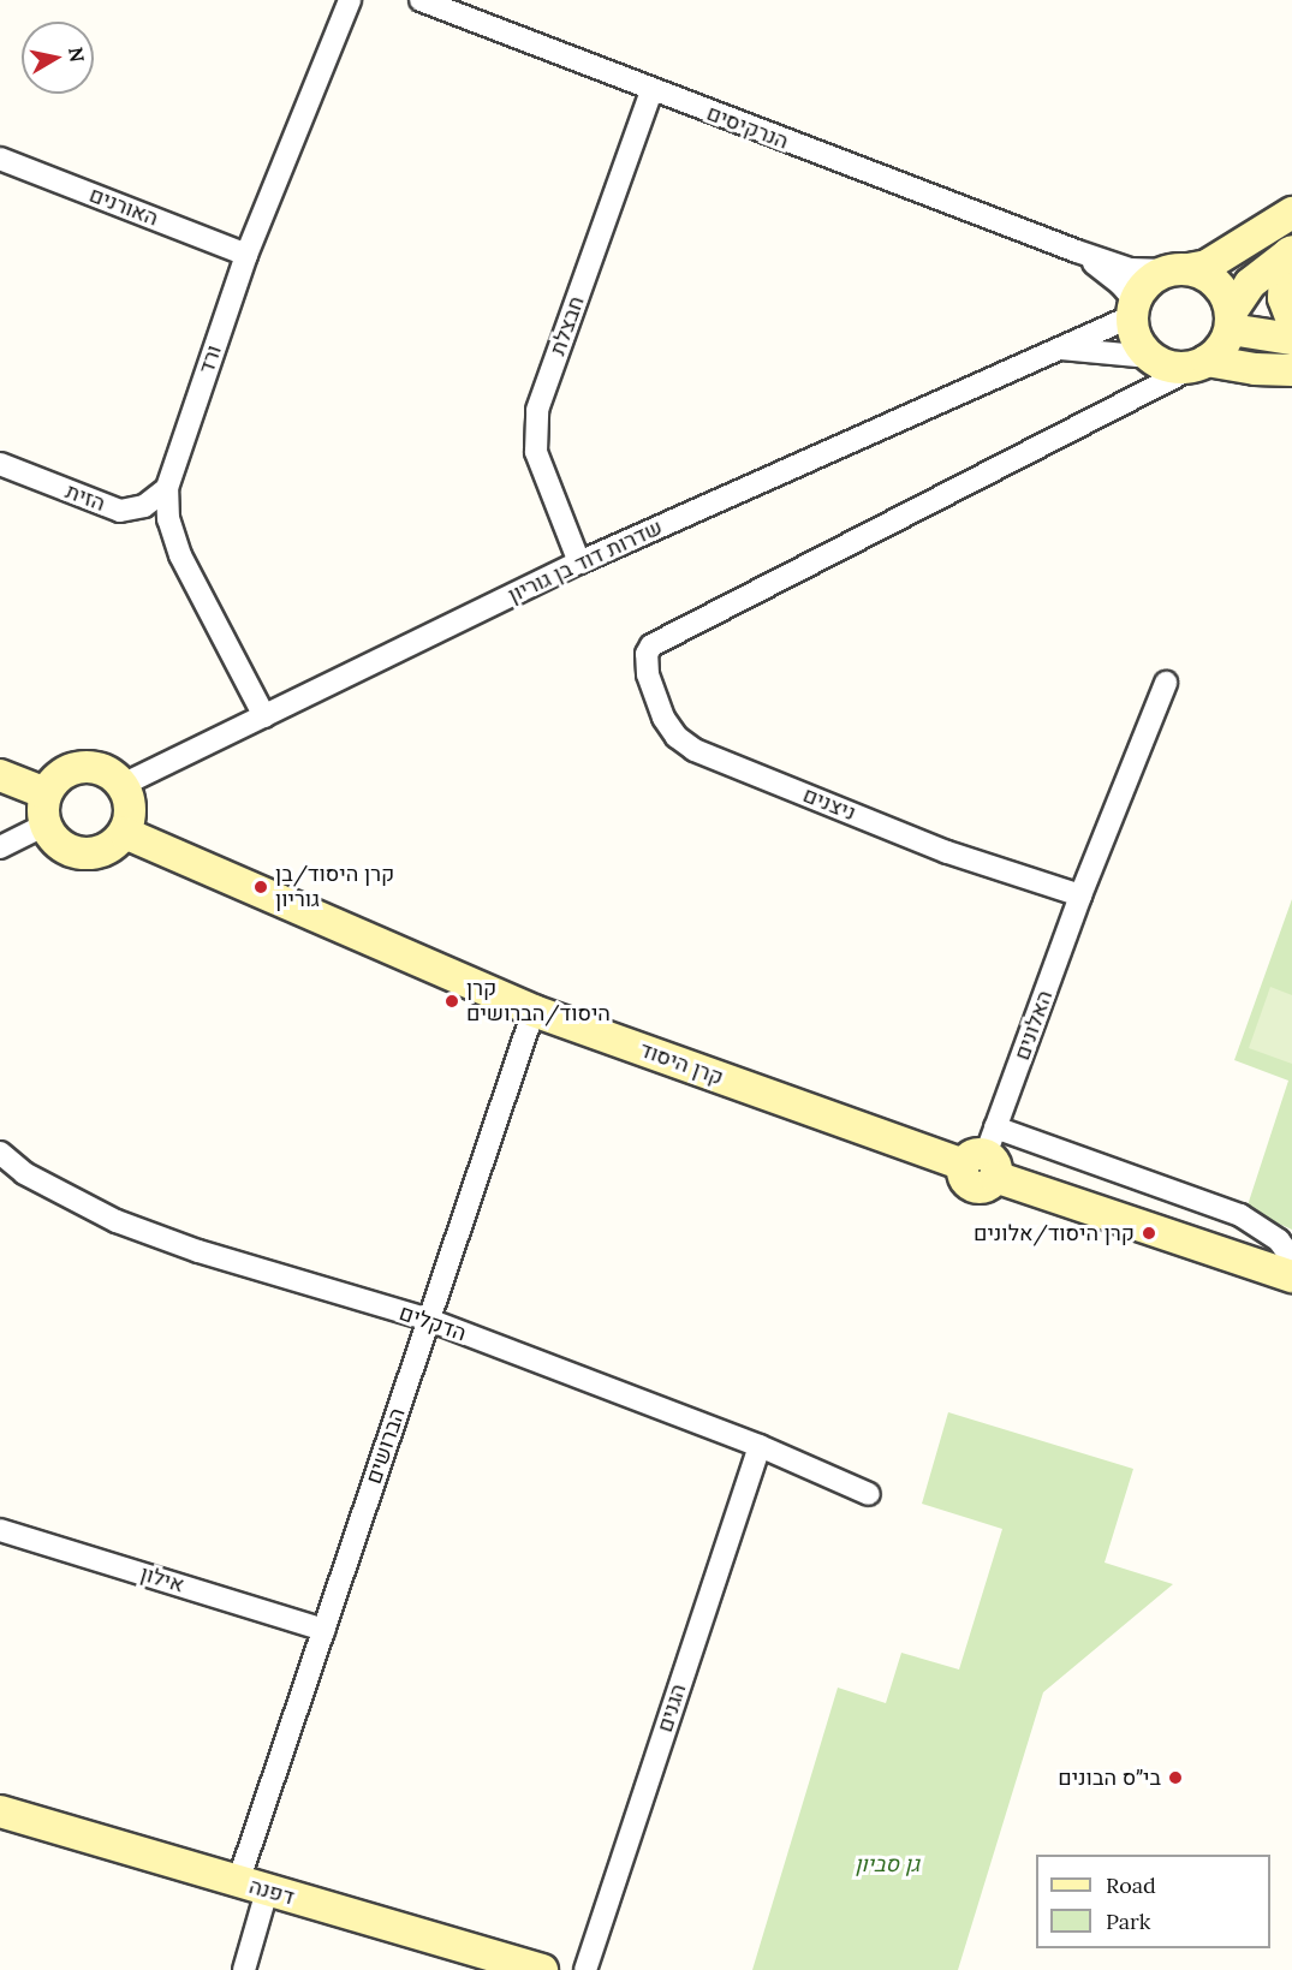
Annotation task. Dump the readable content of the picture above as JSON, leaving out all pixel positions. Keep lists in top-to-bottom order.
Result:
{
  "streets": {
    "street": [
      "הנרקיסים",
      "האורנים",
      "חבצלת",
      "ורד",
      "הזית",
      "שדרות דוד בן גוריון",
      "ניצנים",
      "האלונים",
      "קרן היסוד",
      "הדקלים",
      "הברושים",
      "אילון",
      "הגנים",
      "דפנה"
    ]
  },
  "crossings": [
    ["הנרקיסים", "חבצלת"],
    ["הנרקיסים", "שדרות דוד בן גוריון"],
    ["הנרקיסים", "ניצנים"],
    ["האורנים", "ורד"],
    ["חבצלת", "שדרות דוד בן גוריון"],
    ["ורד", "הזית"],
    ["ורד", "שדרות דוד בן גוריון"],
    ["שדרות דוד בן גוריון", "ניצנים"],
    ["שדרות דוד בן גוריון", "קרן היסוד"],
    ["ניצנים", "האלונים"],
    ["האלונים", "קרן היסוד"],
    ["קרן היסוד", "הברושים"],
    ["הדקלים", "הברושים"],
    ["הדקלים", "הגנים"],
    ["הברושים", "אילון"],
    ["הברושים", "דפנה"]
  ],
  "parks": ["גן סביון"],
  "places": [
    "קרן היסוד/בן גוריון",
    "קרן היסוד/הברושים",
    "קרן היסוד/אלונים",
    "בי״ס הבונים"
  ],
  "legend": ["Road", "Park"],
  "north": "right"
}
